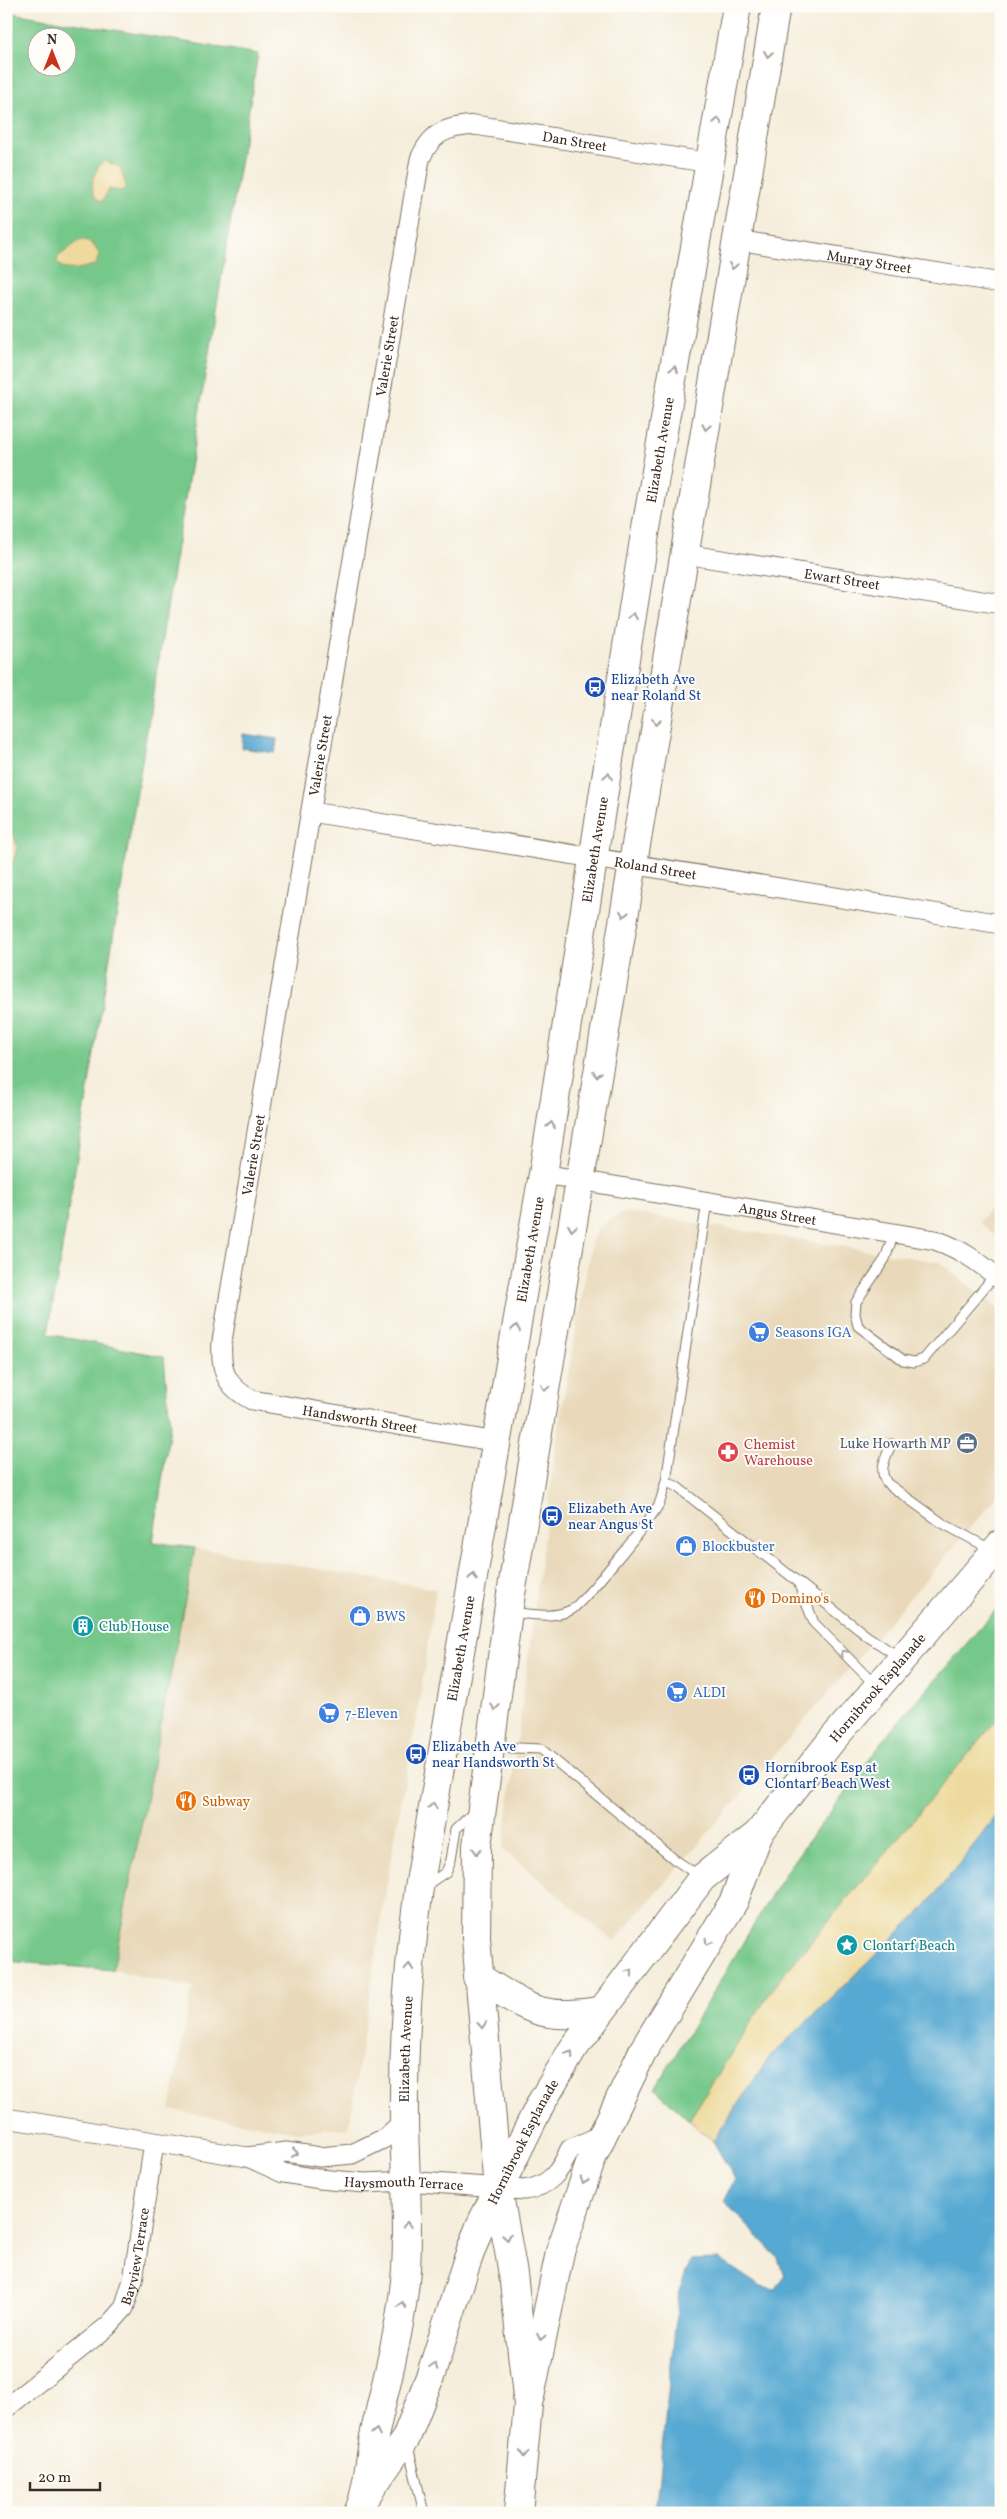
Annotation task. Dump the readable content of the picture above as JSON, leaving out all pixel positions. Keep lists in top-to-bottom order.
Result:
{
  "streets": {
    "main road": ["Elizabeth Avenue", "Hornibrook Esplanade"],
    "street": [
      "Dan Street",
      "Murray Street",
      "Valerie Street",
      "Ewart Street",
      "Roland Street",
      "Angus Street",
      "Handsworth Street",
      "Haysmouth Terrace",
      "Bayview Terrace"
    ]
  },
  "crossings": [
    ["Dan Street", "Valerie Street"],
    ["Dan Street", "Elizabeth Avenue"],
    ["Valerie Street", "Roland Street"],
    ["Valerie Street", "Handsworth Street"],
    ["Elizabeth Avenue", "Roland Street"],
    ["Elizabeth Avenue", "Angus Street"],
    ["Elizabeth Avenue", "Handsworth Street"],
    ["Elizabeth Avenue", "Hornibrook Esplanade"],
    ["Elizabeth Avenue", "Haysmouth Terrace"],
    ["Hornibrook Esplanade", "Haysmouth Terrace"],
    ["Haysmouth Terrace", "Bayview Terrace"]
  ],
  "places": {
    "bus stop": [
      "Elizabeth Ave near Roland St",
      "Elizabeth Ave near Angus St",
      "Elizabeth Ave near Handsworth St",
      "Hornibrook Esp at Clontarf Beach West"
    ],
    "supermarket": ["Seasons IGA", "ALDI", "7-Eleven"],
    "office": ["Luke Howarth MP"],
    "pharmacy": ["Chemist Warehouse"],
    "shop": ["Blockbuster", "BWS"],
    "restaurant": ["Domino's", "Subway"],
    "building": ["Club House"],
    "place": ["Clontarf Beach"]
  },
  "scale_bar": "20 m",
  "north": "top"
}
